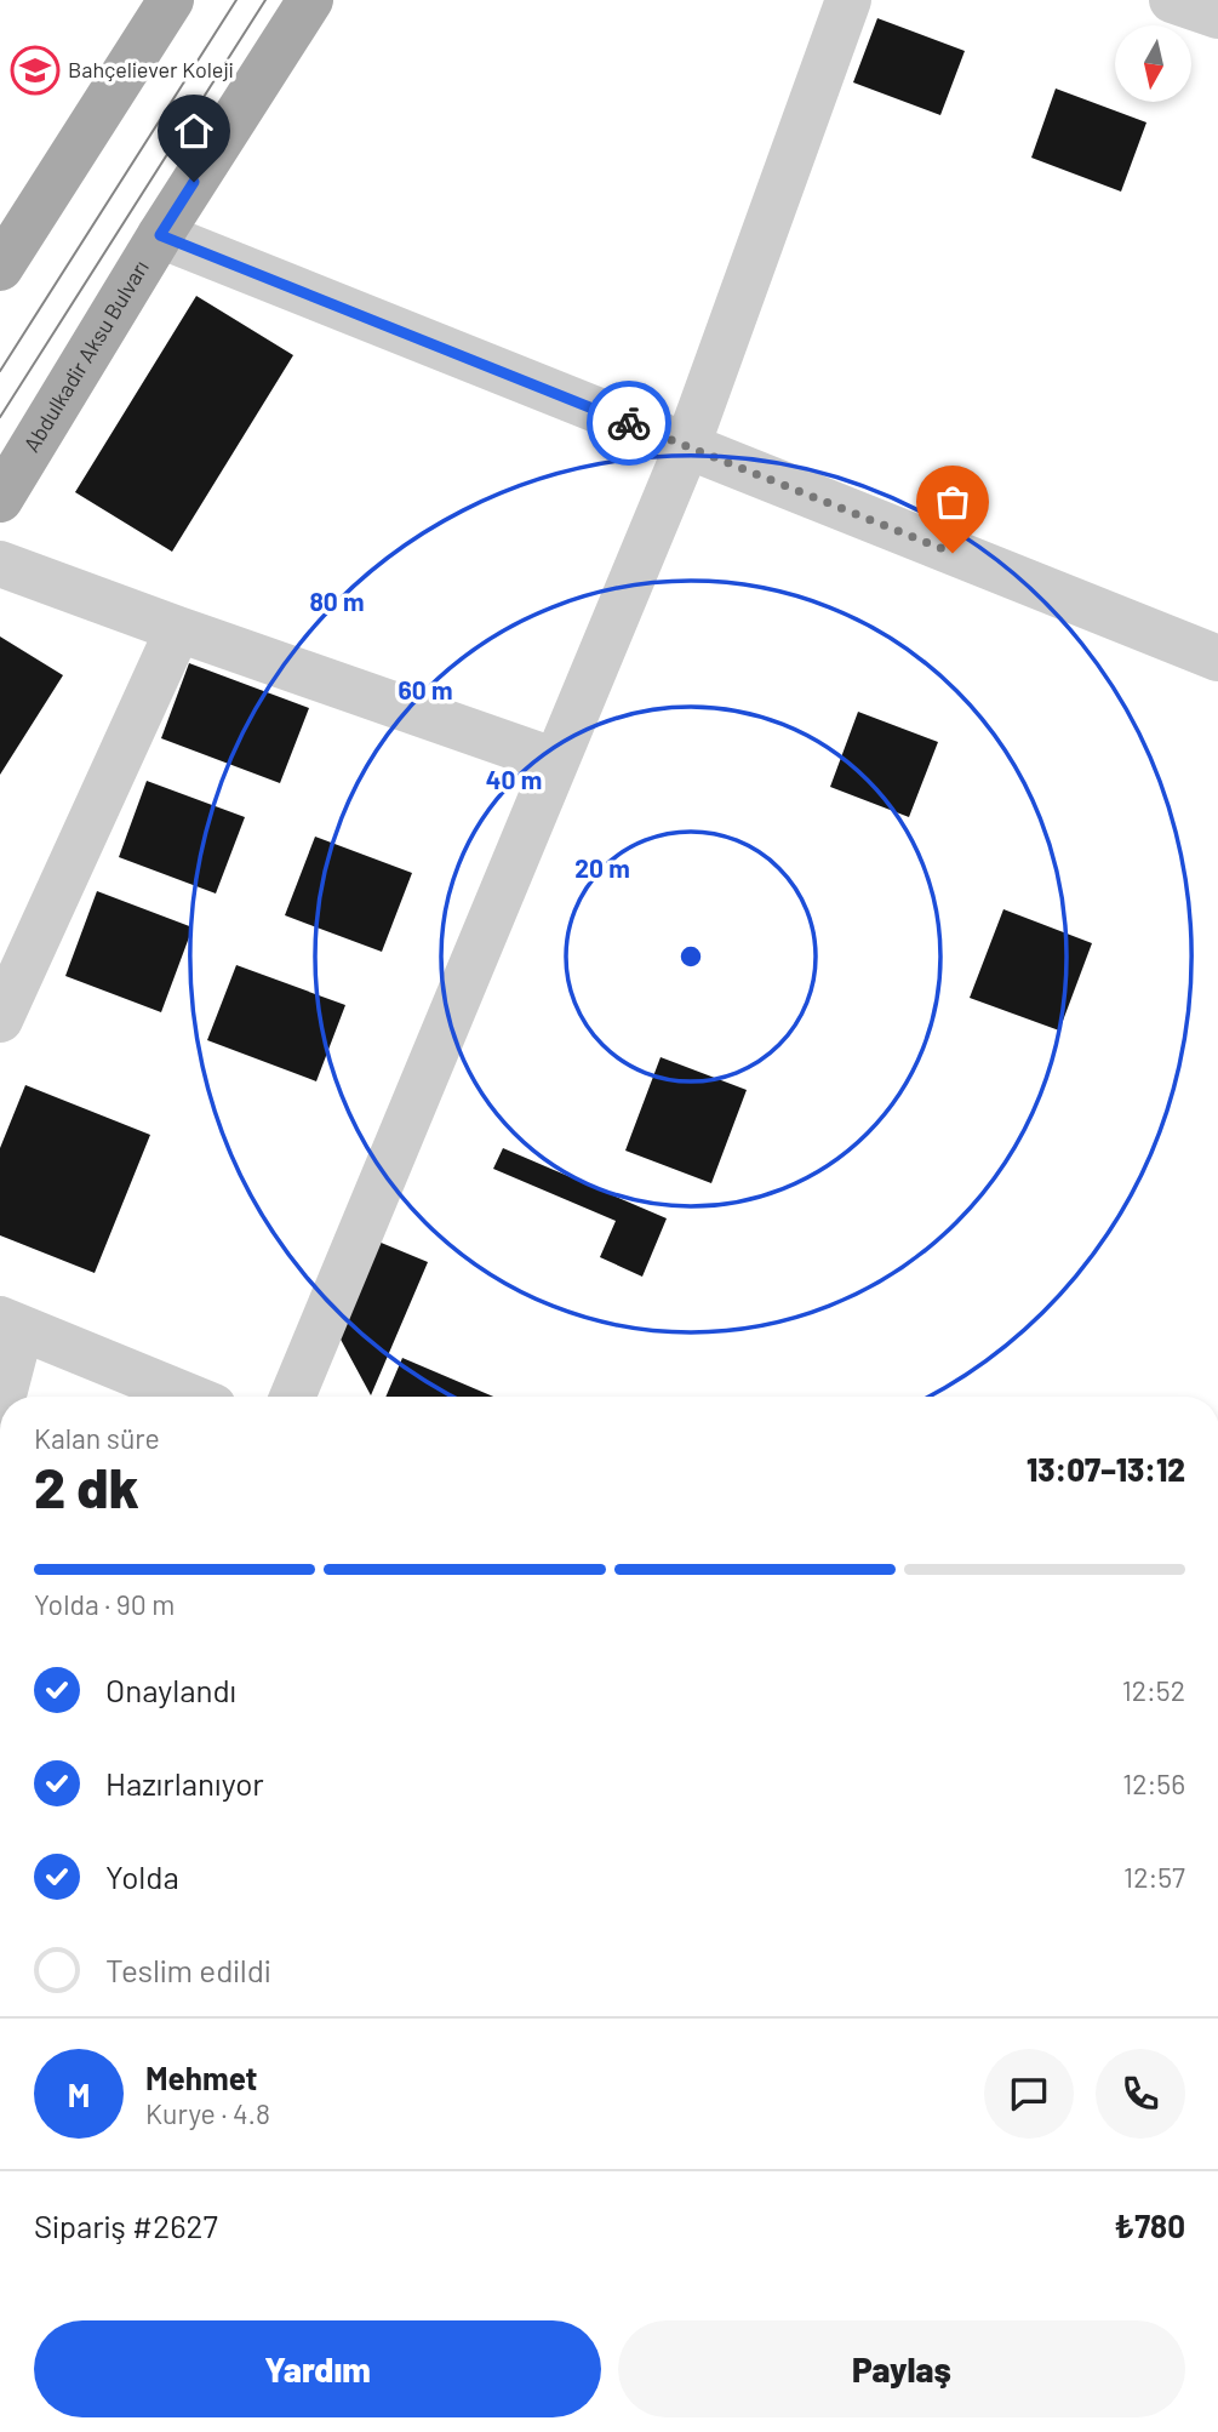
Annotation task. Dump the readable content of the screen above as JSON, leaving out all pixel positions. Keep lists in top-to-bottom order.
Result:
{
  "streets": {
    "main road": ["Abdulkadir Aksu Bulvarı"]
  },
  "places": {
    "school or university": ["Bahçeliever Koleji"]
  },
  "north": "bottom",
  "page": {
    "heading": ["2 dk", "Kalan süre", "13:07–13:12"],
    "panel": [
      "Mehmet",
      "Kurye · 4.8",
      "Sipariş #2627",
      "₺780"
    ],
    "bar": "Yolda · 90 m",
    "list": [
      ["Onaylandı", "12:52"],
      ["Hazırlanıyor", "12:56"],
      ["Yolda", "12:57"],
      "Teslim edildi"
    ],
    "round": "M",
    "buttons": ["Yardım", "Paylaş"]
  },
  "rings": [
    "80 m",
    "60 m",
    "40 m",
    "20 m"
  ]
}
